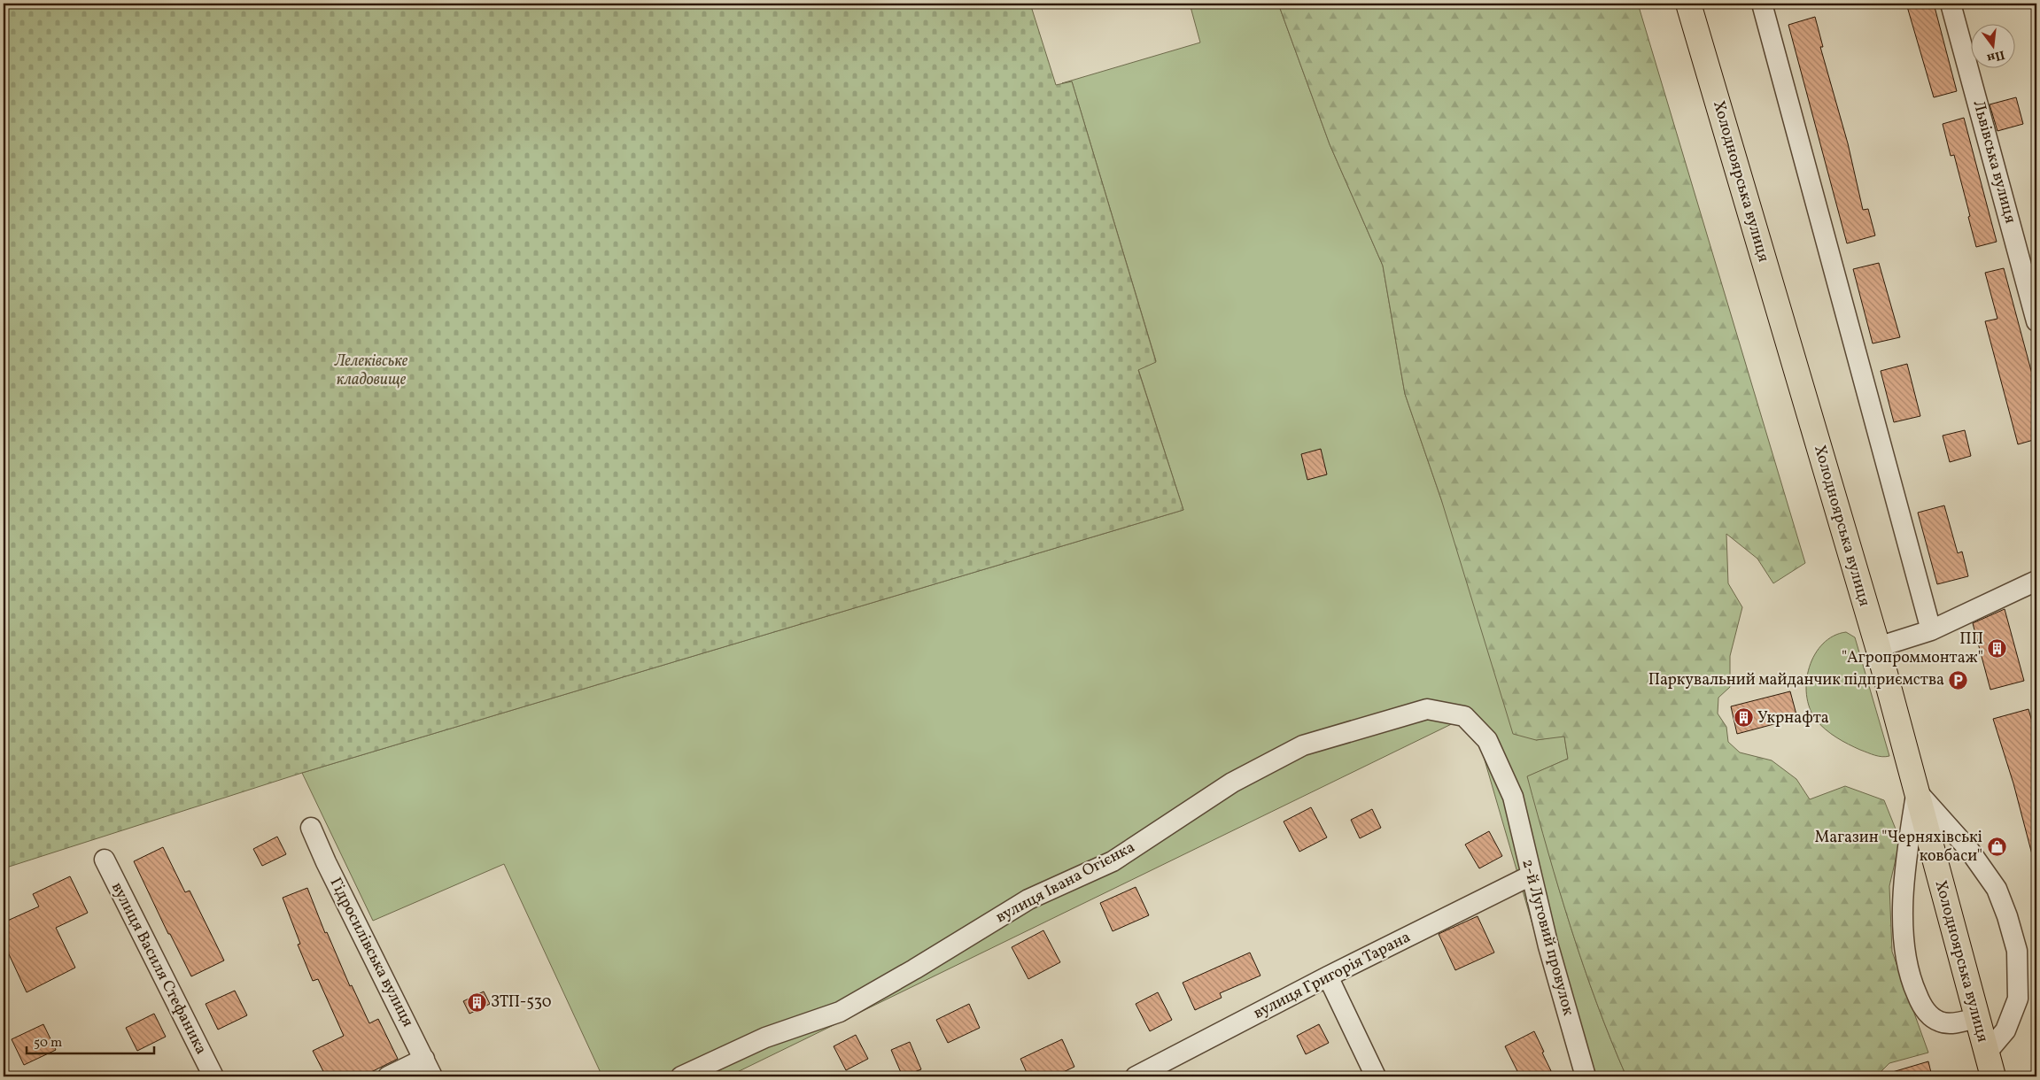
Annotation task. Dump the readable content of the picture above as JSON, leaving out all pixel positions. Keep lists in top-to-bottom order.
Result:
{
  "streets": {
    "main road": ["Холодноярська вулиця"],
    "street": [
      "Львівська вулиця",
      "вулиця Івана Огієнка",
      "2-й Луговий провулок",
      "Гідросилівська вулиця",
      "вулиця Василя Стефаника",
      "вулиця Григорія Тарана"
    ]
  },
  "crossings": [
    ["вулиця Івана Огієнка", "2-й Луговий провулок"],
    ["2-й Луговий провулок", "вулиця Григорія Тарана"]
  ],
  "parks": ["Лелеківське кладовище"],
  "places": {
    "building": ["ПП \"Агропроммонтаж\"", "Укрнафта", "ЗТП-530"],
    "parking": ["Паркувальний майданчик підприємства"],
    "shop": ["Магазин \"Черняхівські ковбаси\""]
  },
  "scale_bar": "50 m",
  "north": "bottom"
}
